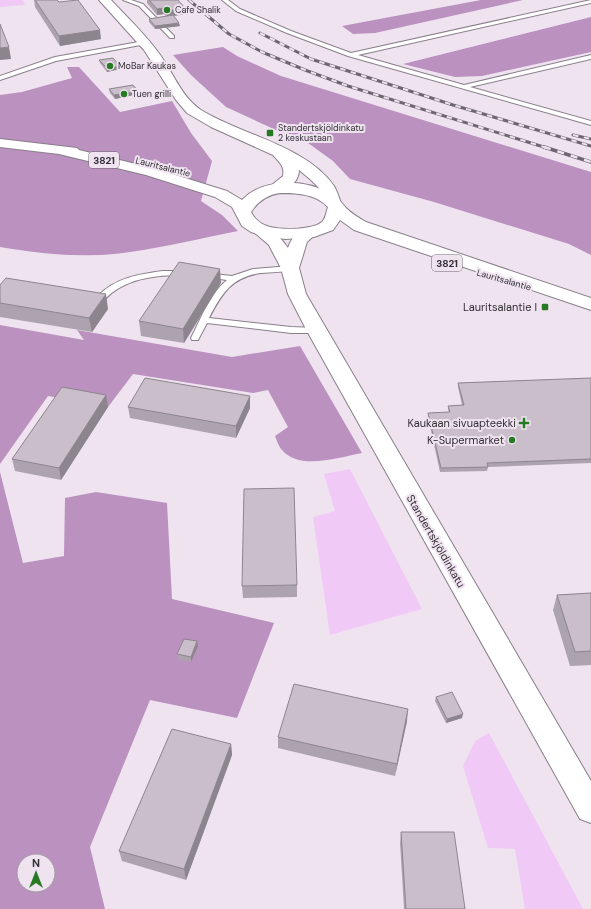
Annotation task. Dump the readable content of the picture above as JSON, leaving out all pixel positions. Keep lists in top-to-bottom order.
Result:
{
  "streets": {
    "street": ["3821", "Lauritsalantie", "Standertskjöldinkatu"]
  },
  "crossings": [
    ["Lauritsalantie", "Standertskjöldinkatu"]
  ],
  "places": {
    "other": [
      "Cafe Shalik",
      "MoBar Kaukas",
      "Tuen grilli",
      "K-Supermarket"
    ],
    "transit": ["Standertskjöldinkatu 2 keskustaan", "Lauritsalantie I"],
    "health": ["Kaukaan sivuapteekki"]
  },
  "north": "top"
}
